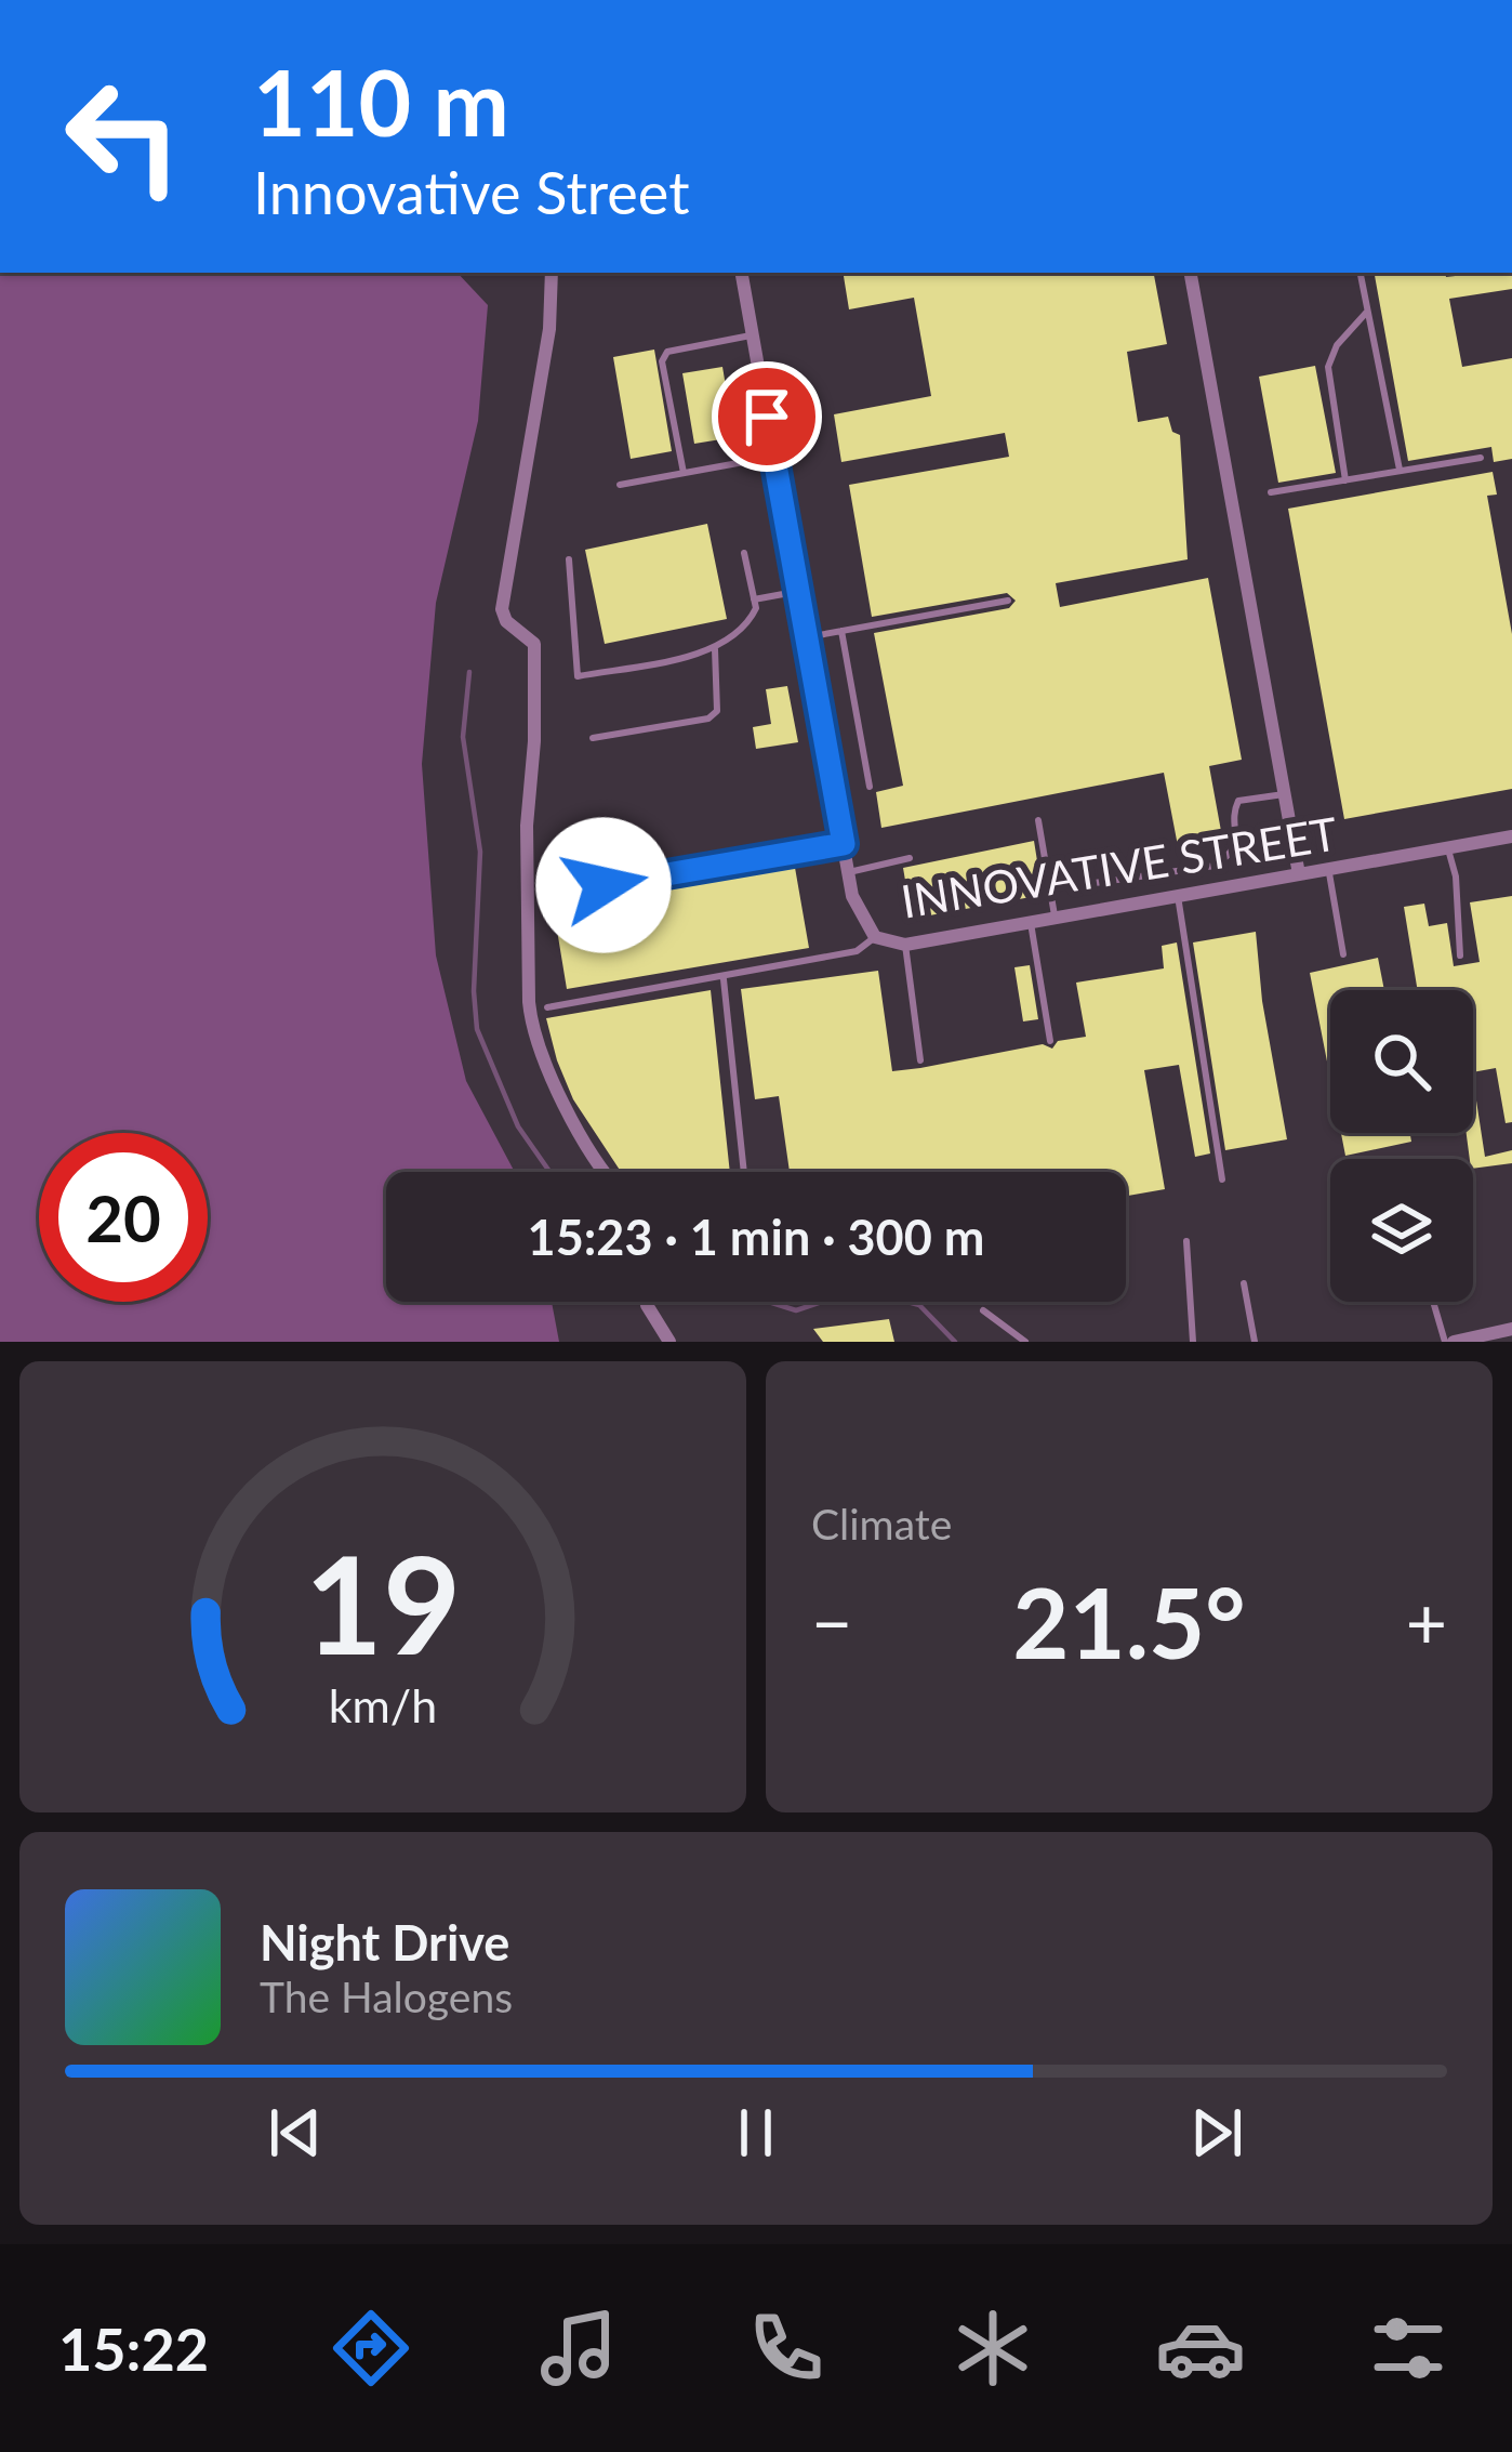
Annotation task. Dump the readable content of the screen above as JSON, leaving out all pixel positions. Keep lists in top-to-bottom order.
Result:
{
  "streets": {
    "street": ["INNOVATIVE STREET"]
  },
  "page": {
    "turn": ["110 m", "Innovative Street"],
    "limit": "20",
    "trip": "15:23 · 1 min · 300 m",
    "tile": "Climate",
    "heat": ["−", "21.5°", "+"],
    "song": ["Night Drive", "The Halogens"],
    "tabs": "15:22",
    "gauge": ["19", "km/h"]
  }
}
